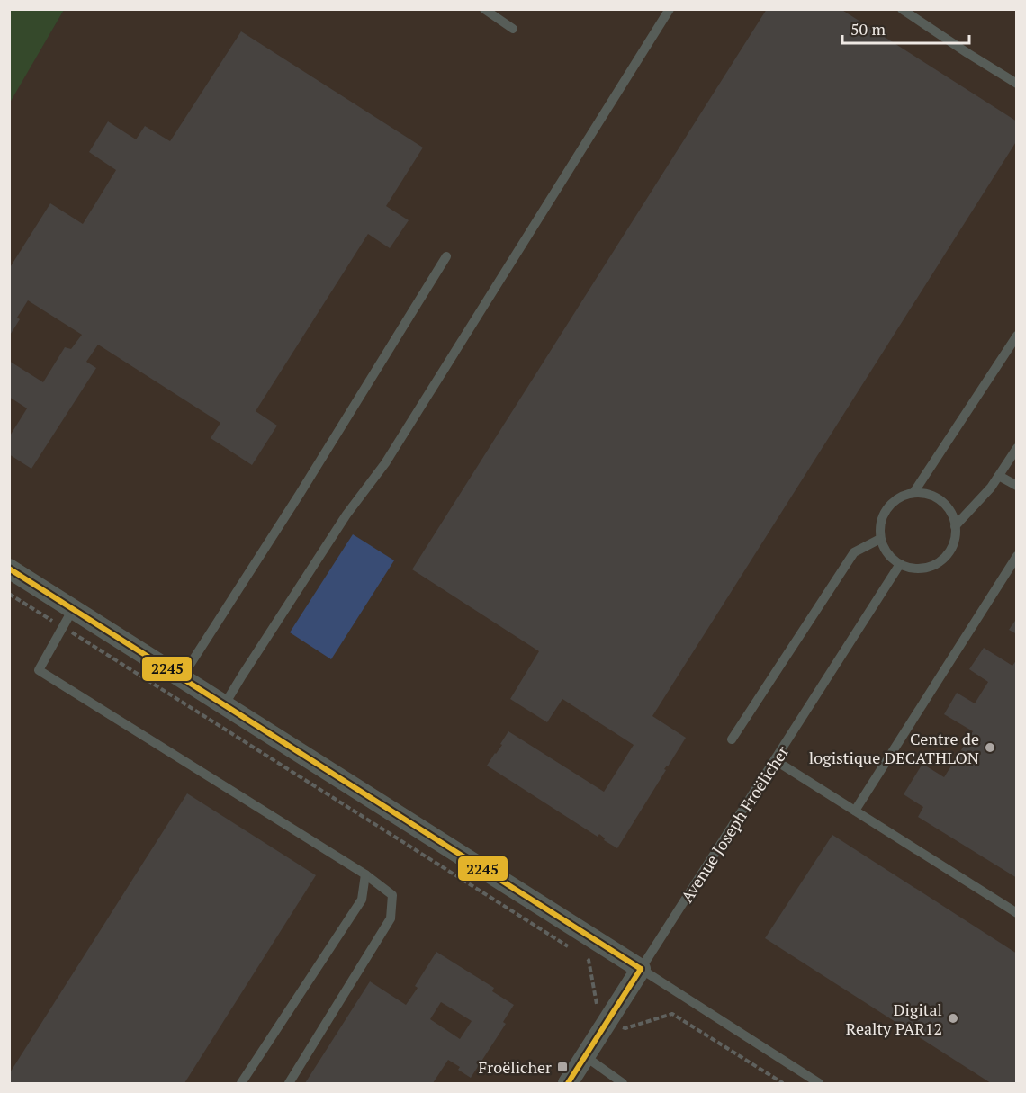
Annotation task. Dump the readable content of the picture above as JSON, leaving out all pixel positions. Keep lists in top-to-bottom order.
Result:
{
  "streets": {
    "street": ["Avenue Joseph Froëlicher"]
  },
  "places": {
    "other": ["Centre de logistique DECATHLON", "Digital Realty PAR12"],
    "transit": ["Froëlicher"]
  },
  "lines": ["transit line 2245"],
  "scale_bar": "50 m"
}
